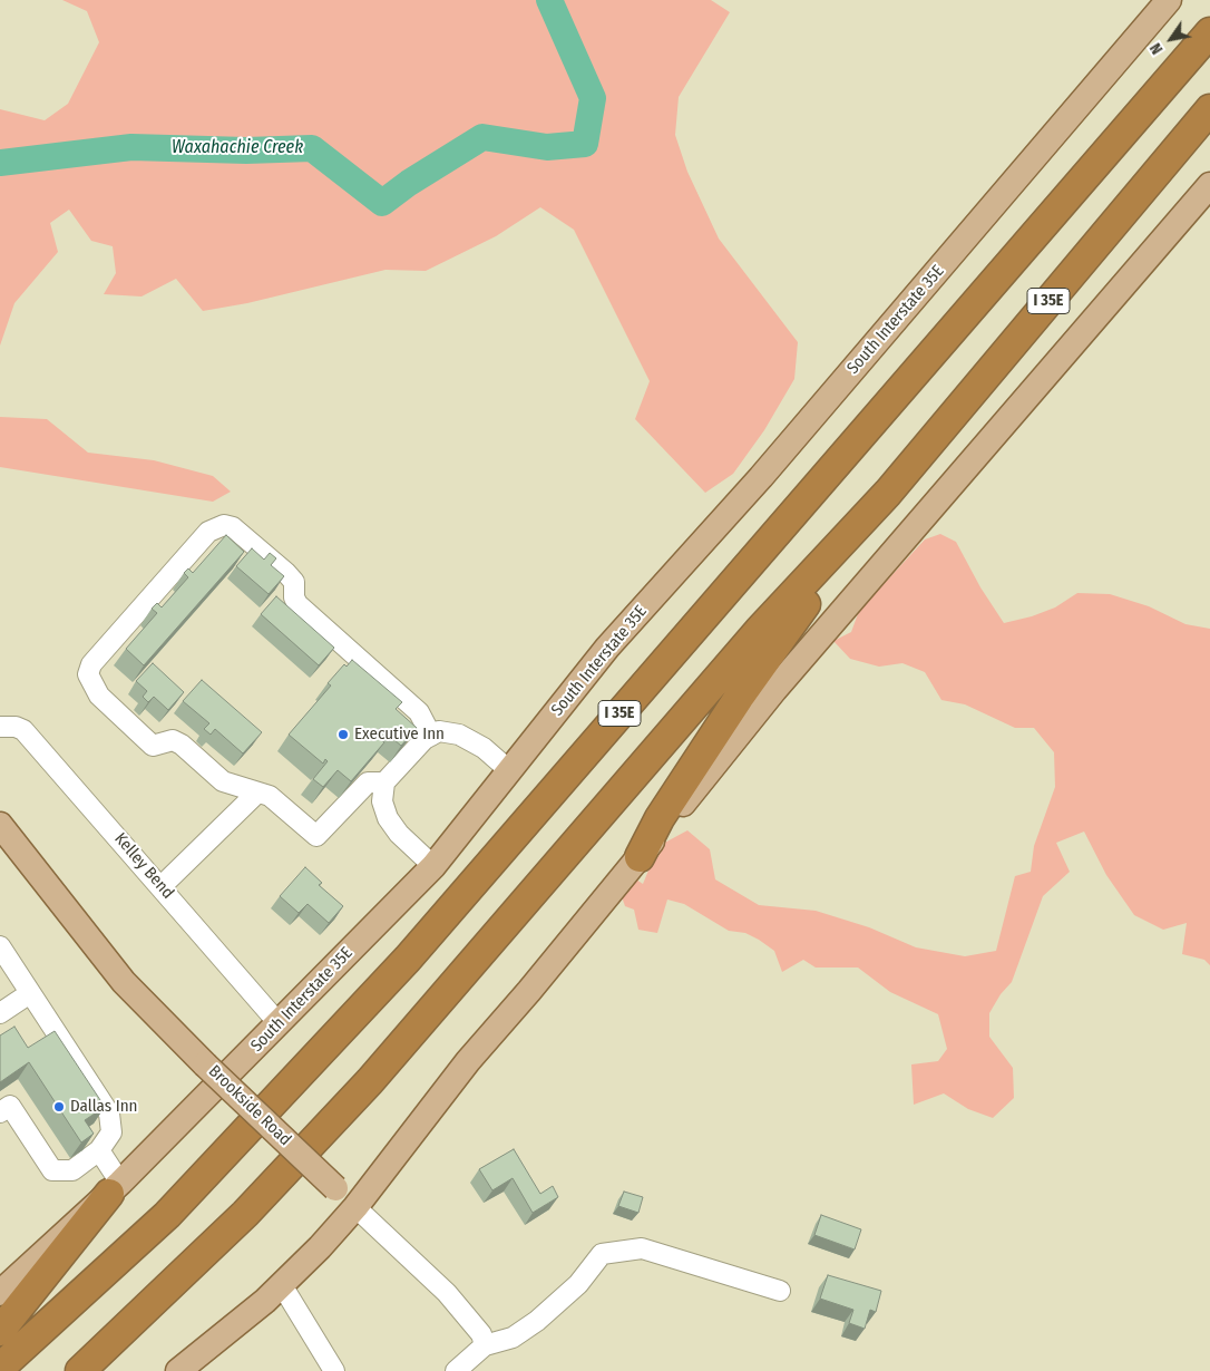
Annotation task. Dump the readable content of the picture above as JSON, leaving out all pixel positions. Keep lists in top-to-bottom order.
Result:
{
  "streets": {
    "highway": ["I 35E"],
    "main road": ["South Interstate 35E", "Brookside Road"],
    "street": ["Kelley Bend"]
  },
  "crossings": [
    ["South Interstate 35E", "Kelley Bend"]
  ],
  "water": ["Waxahachie Creek"],
  "places": ["Executive Inn", "Dallas Inn"],
  "north": "bottom left"
}
